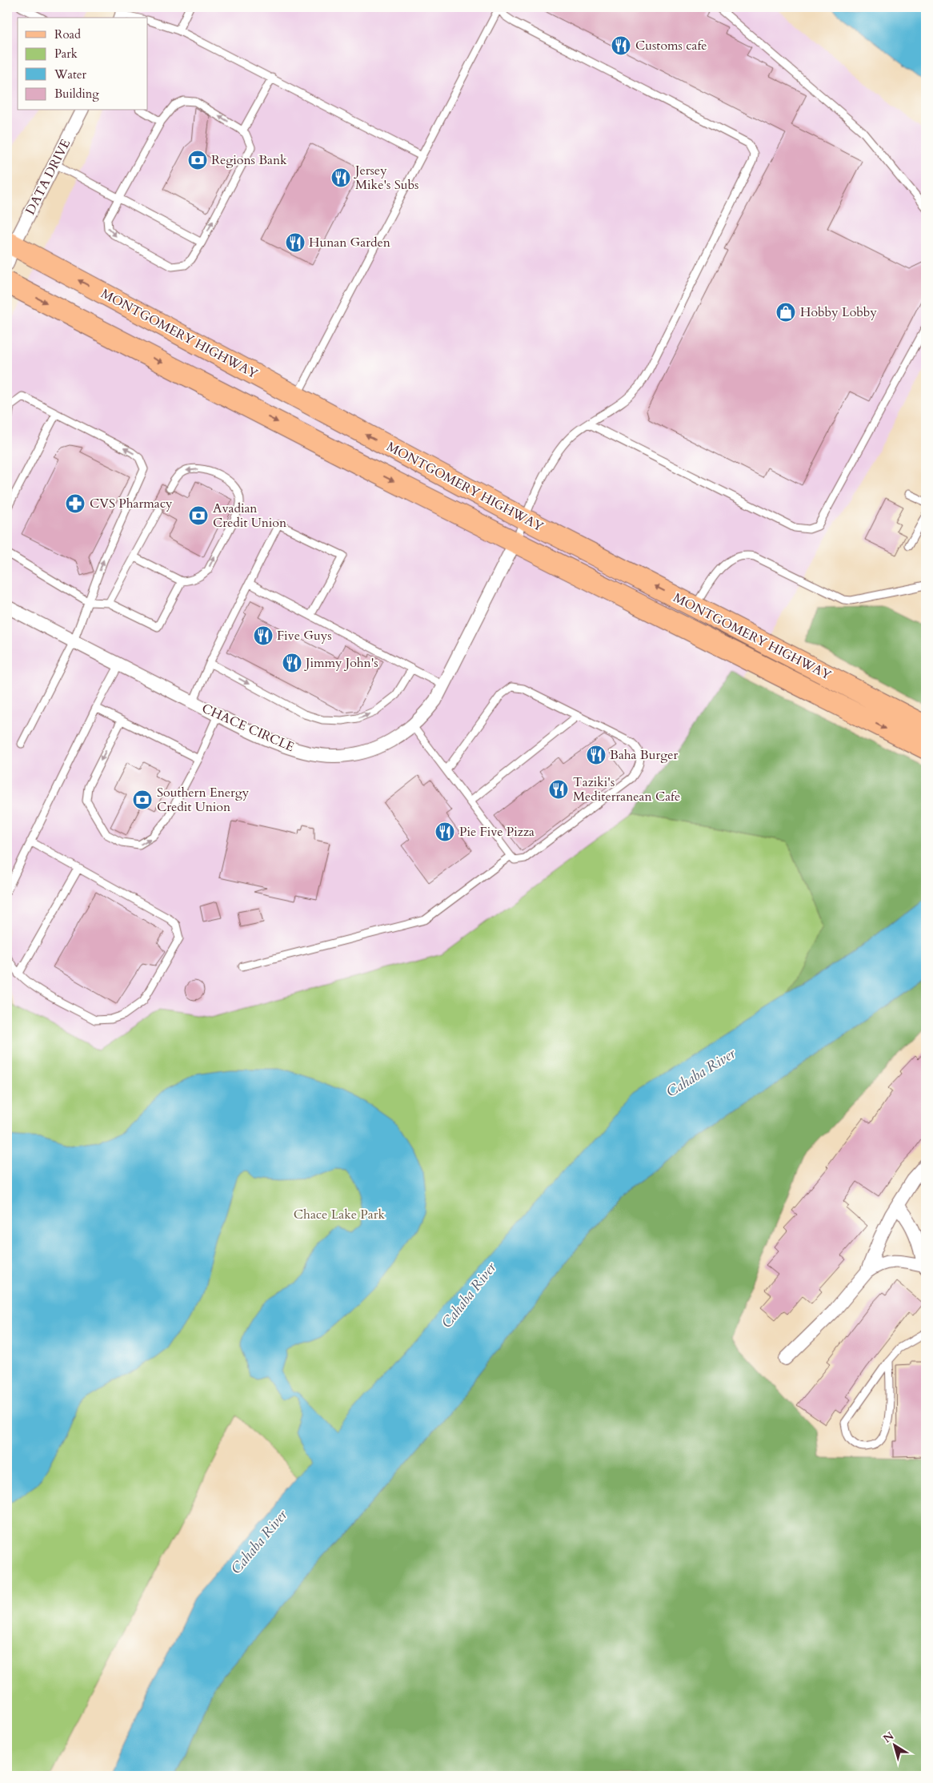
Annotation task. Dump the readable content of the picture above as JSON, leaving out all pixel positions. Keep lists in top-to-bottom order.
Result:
{
  "streets": {
    "main road": ["MONTGOMERY HIGHWAY"],
    "street": ["DATA DRIVE", "CHACE CIRCLE"]
  },
  "crossings": [
    ["DATA DRIVE", "MONTGOMERY HIGHWAY"],
    ["MONTGOMERY HIGHWAY", "CHACE CIRCLE"]
  ],
  "water": ["Cahaba River"],
  "parks": ["Chace Lake Park"],
  "places": {
    "restaurant": [
      "Customs cafe",
      "Jersey Mike's Subs",
      "Hunan Garden",
      "Five Guys",
      "Jimmy John's",
      "Baha Burger",
      "Taziki's Mediterranean Cafe",
      "Pie Five Pizza"
    ],
    "bank": ["Regions Bank", "Avadian Credit Union", "Southern Energy Credit Union"],
    "shop": ["Hobby Lobby"],
    "pharmacy": ["CVS Pharmacy"]
  },
  "legend": [
    "Road",
    "Park",
    "Water",
    "Building"
  ],
  "north": "top left"
}
